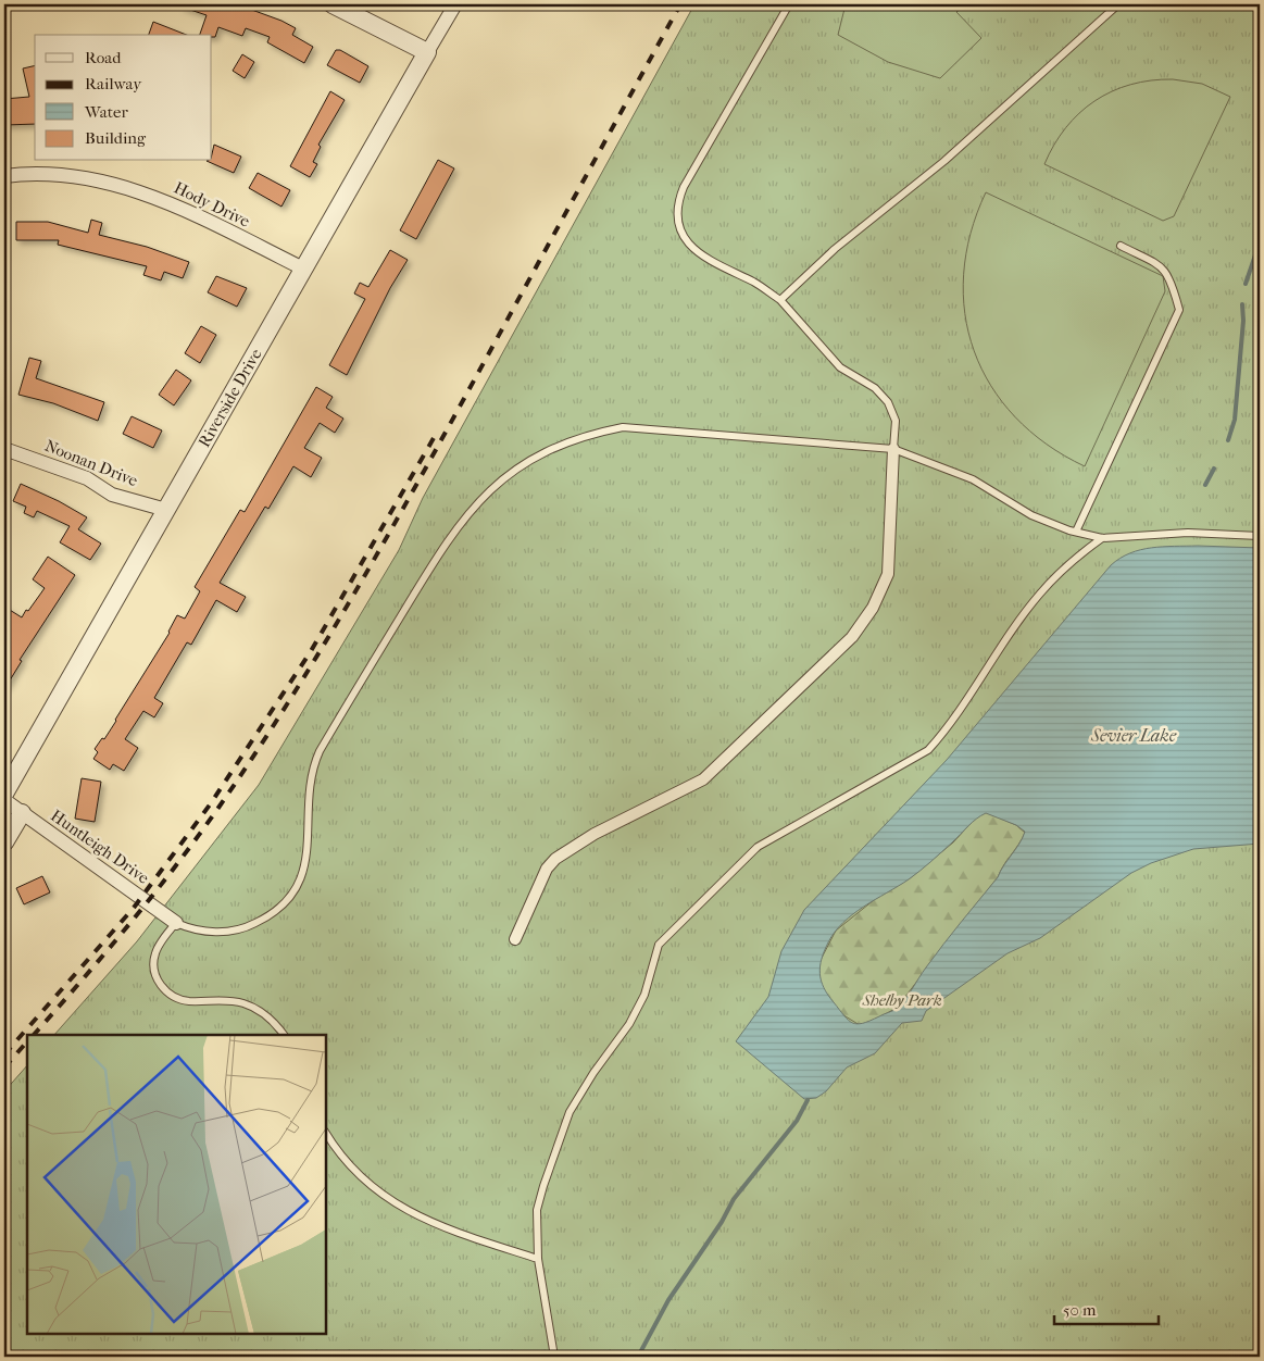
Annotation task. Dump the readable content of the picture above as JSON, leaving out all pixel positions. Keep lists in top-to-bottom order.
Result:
{
  "streets": {
    "street": [
      "Hody Drive",
      "Riverside Drive",
      "Noonan Drive",
      "Huntleigh Drive"
    ]
  },
  "crossings": [
    ["Hody Drive", "Riverside Drive"],
    ["Riverside Drive", "Noonan Drive"]
  ],
  "water": ["Sevier Lake"],
  "parks": ["Shelby Park"],
  "legend": [
    "Road",
    "Railway",
    "Water",
    "Building"
  ],
  "scale_bar": "50 m"
}
